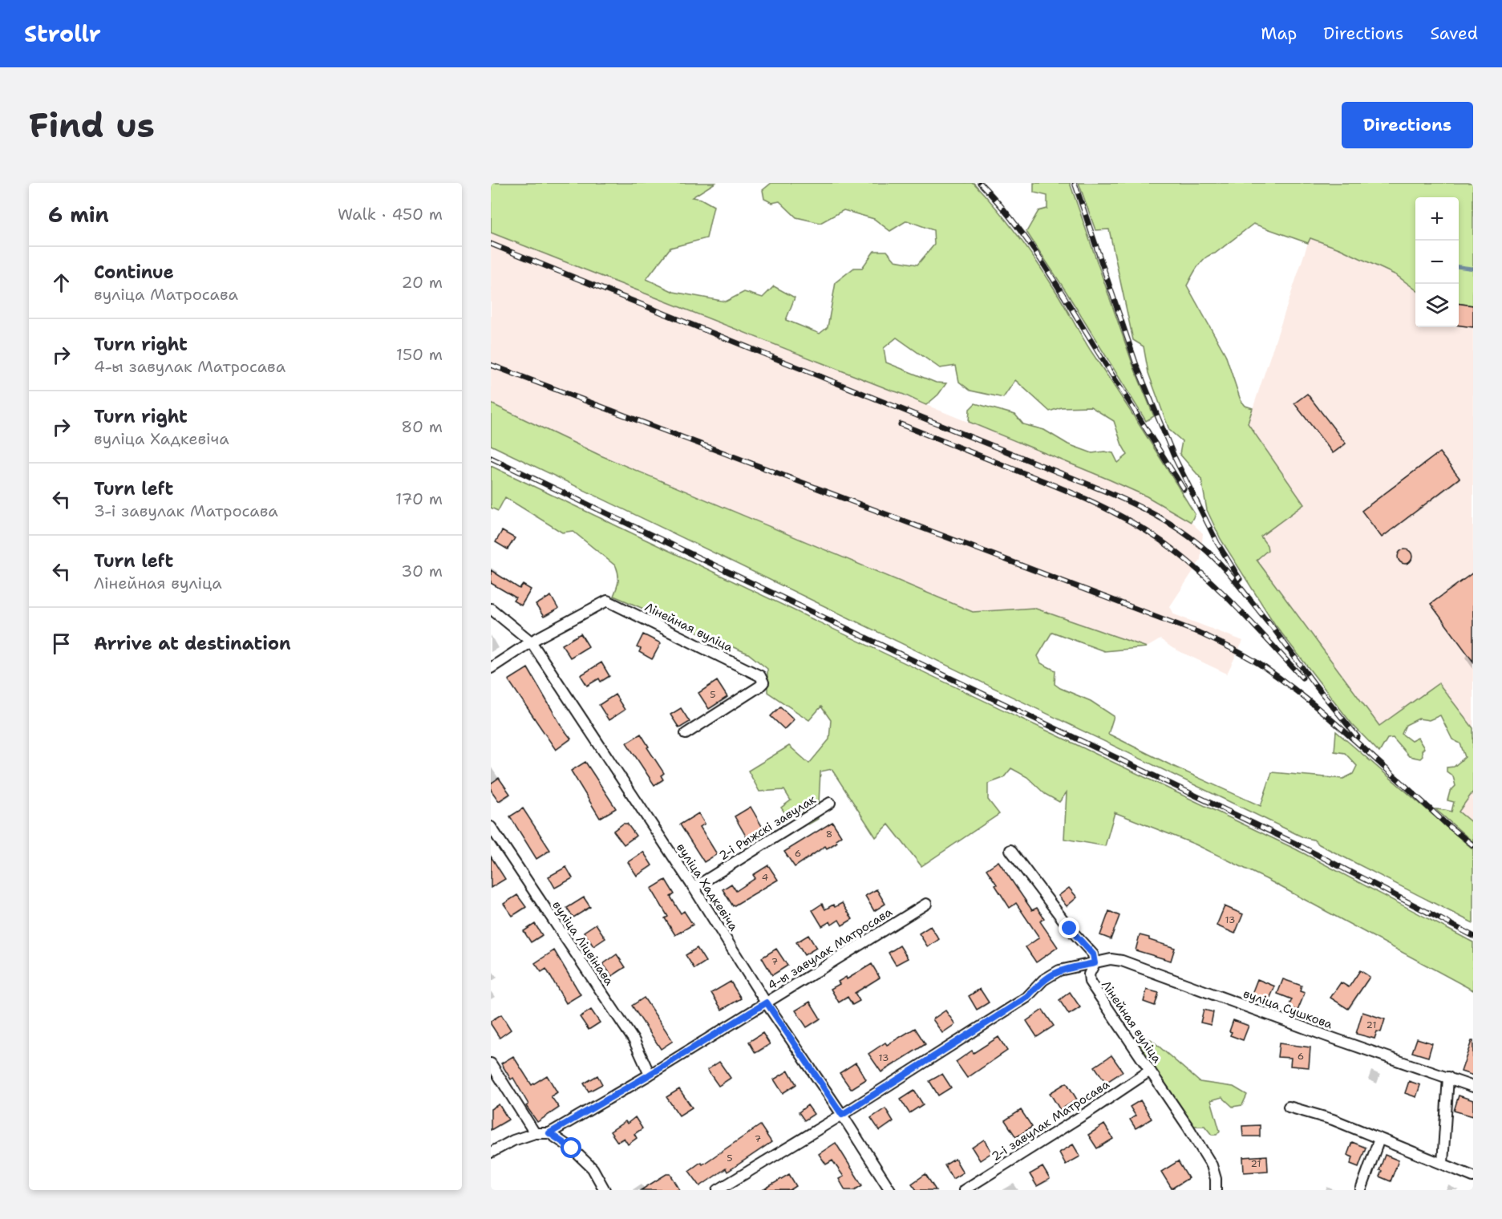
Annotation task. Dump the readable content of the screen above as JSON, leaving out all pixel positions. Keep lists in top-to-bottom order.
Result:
{
  "streets": {
    "street": [
      "Лінейная вуліца",
      "2-і Рыжскі завулак",
      "вуліца Хадкевіча",
      "вуліца Ліцвінава",
      "4-ы завулак Матросава",
      "вуліца Сушкова",
      "2-і завулак Матросава"
    ]
  },
  "crossings": [
    ["Лінейная вуліца", "вуліца Хадкевіча"],
    ["Лінейная вуліца", "вуліца Сушкова"],
    ["Лінейная вуліца", "2-і завулак Матросава"],
    ["2-і Рыжскі завулак", "вуліца Хадкевіча"],
    ["вуліца Хадкевіча", "4-ы завулак Матросава"],
    ["вуліца Хадкевіча", "вуліца Сушкова"],
    ["вуліца Ліцвінава", "4-ы завулак Матросава"]
  ],
  "house_numbers": [
    "5",
    "8",
    "6",
    "4",
    "13",
    "7",
    "21",
    "6",
    "13",
    "7",
    "5",
    "21"
  ],
  "page": {
    "header": "Strollr",
    "nav": ["Map", "Directions", "Saved"],
    "buttons": "Directions",
    "title": "Find us",
    "heading": ["6 min", "Walk · 450 m"],
    "map_buttons": ["+", "−"],
    "list": [
      ["Continue", "вуліца Матросава", "20 m"],
      ["Turn right", "4-ы завулак Матросава", "150 m"],
      ["Turn right", "вуліца Хадкевіча", "80 m"],
      ["Turn left", "3-і завулак Матросава", "170 m"],
      ["Turn left", "Лінейная вуліца", "30 m"],
      "Arrive at destination"
    ]
  }
}
